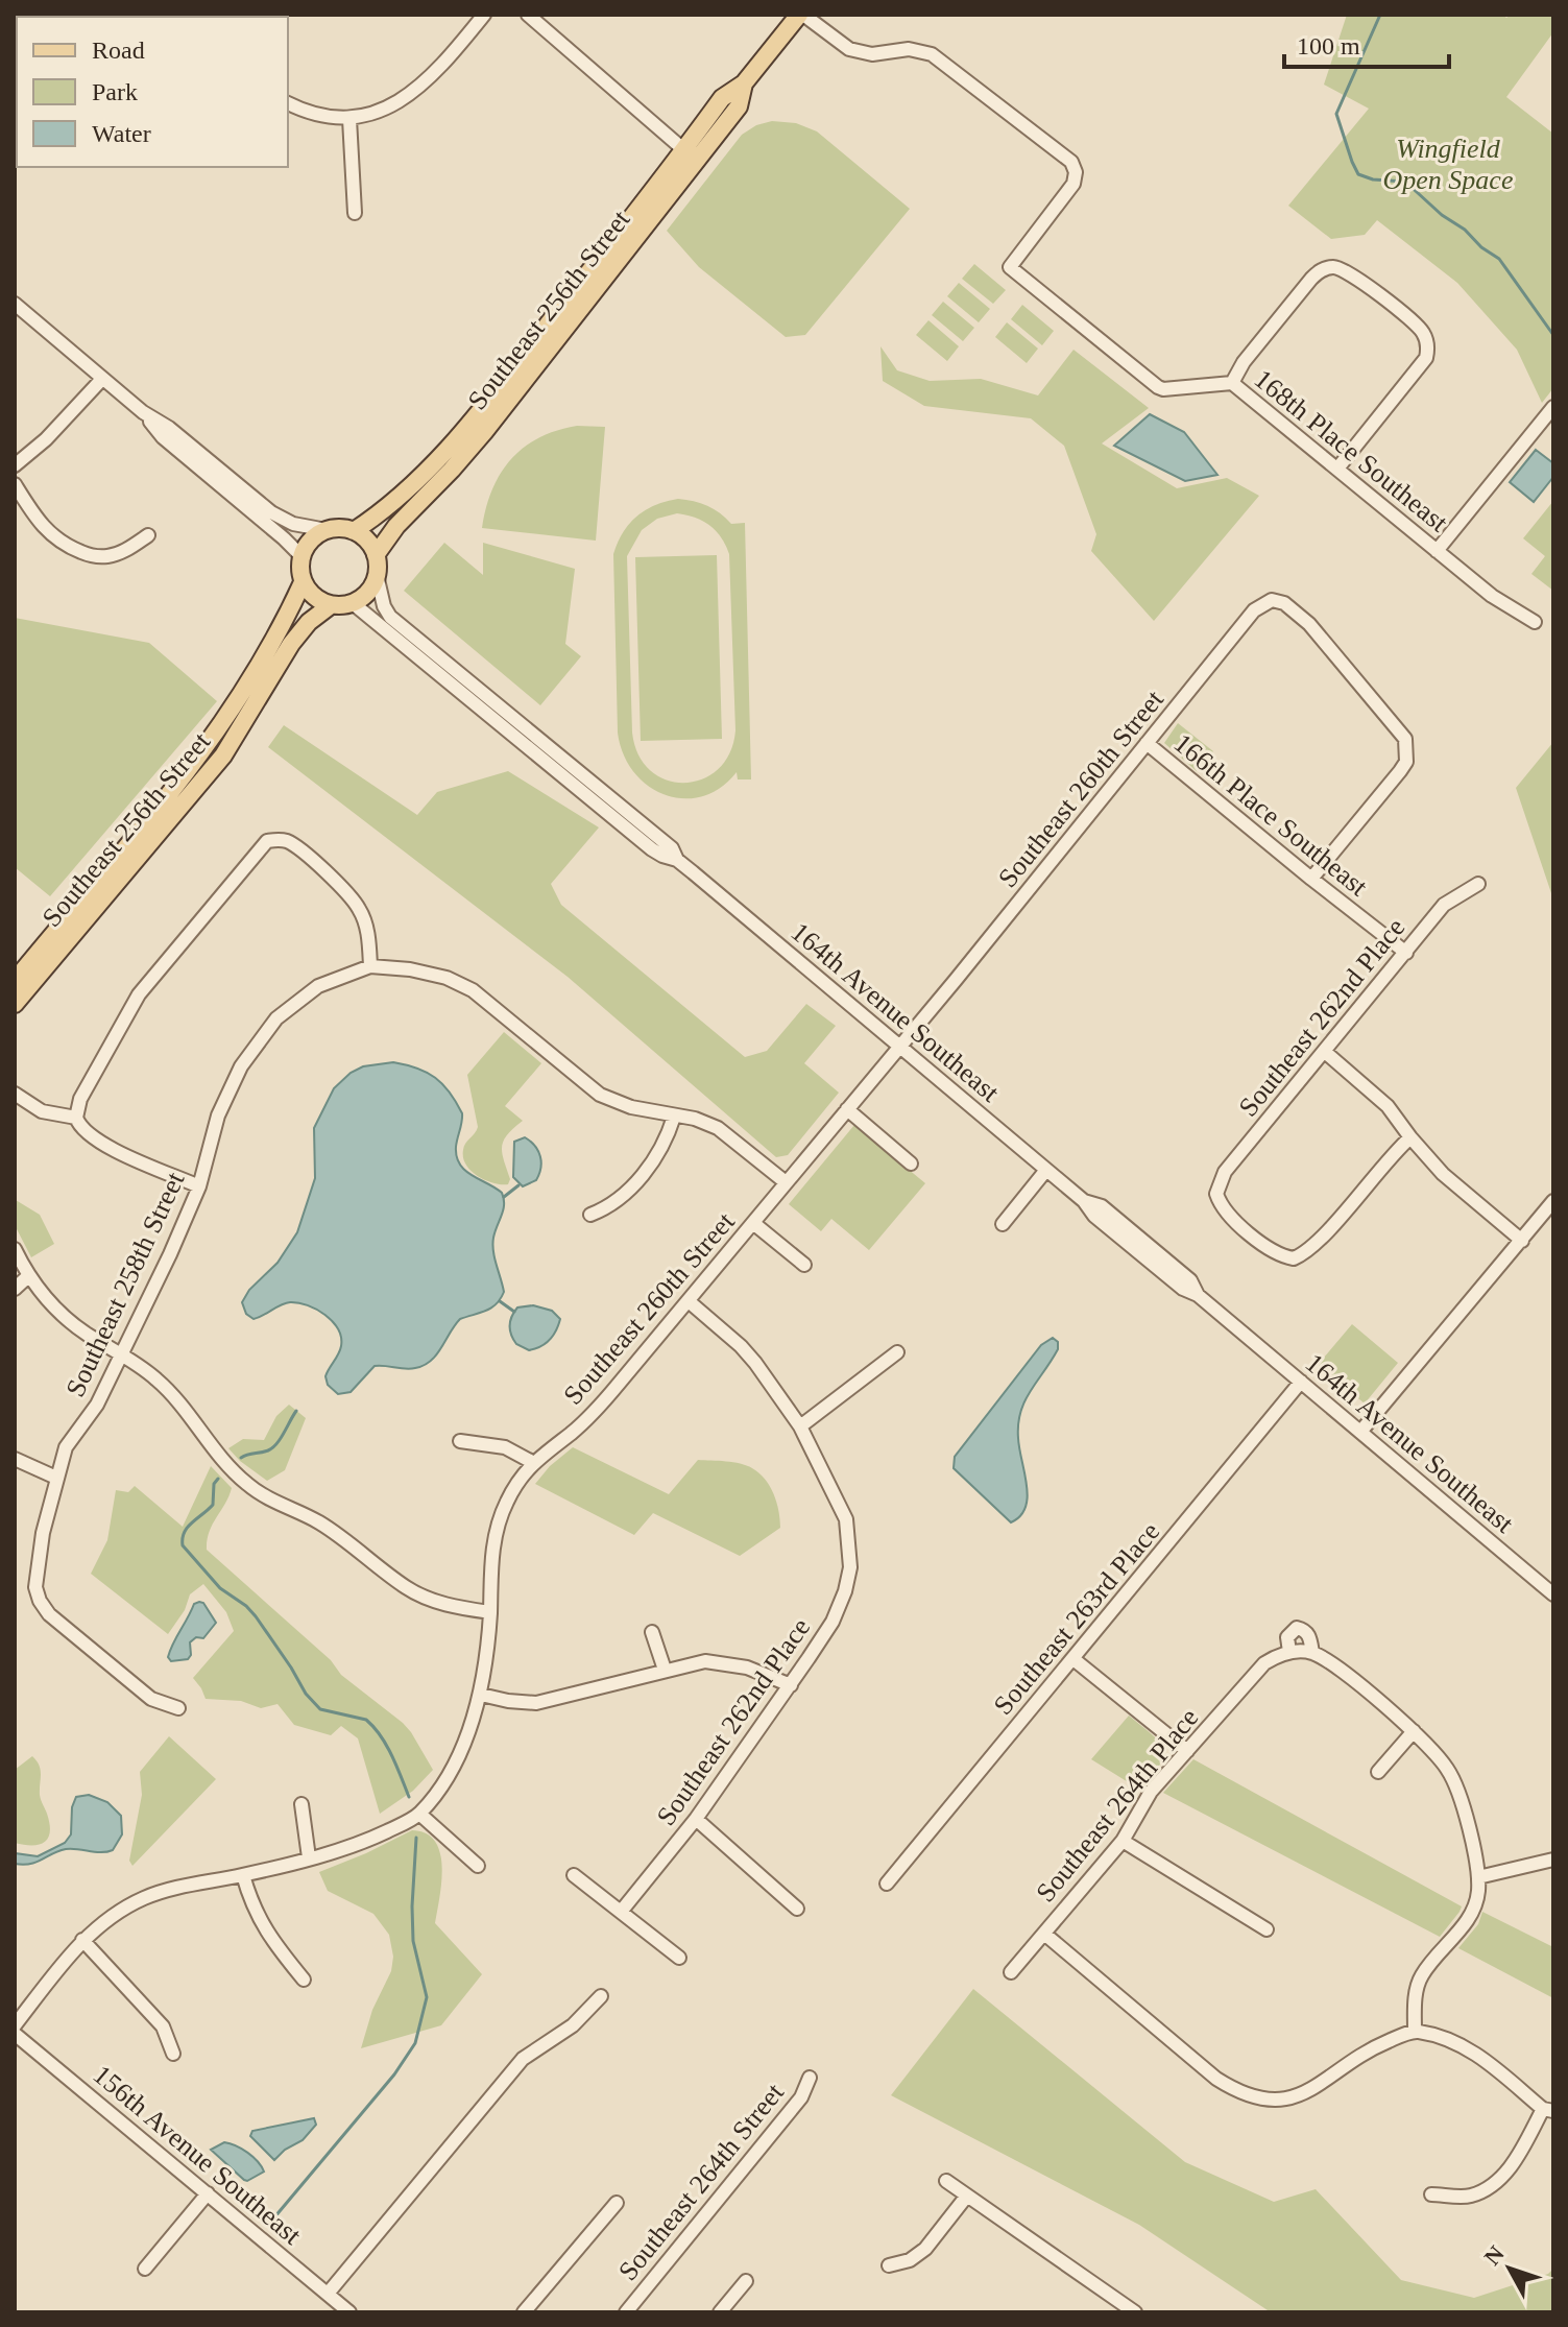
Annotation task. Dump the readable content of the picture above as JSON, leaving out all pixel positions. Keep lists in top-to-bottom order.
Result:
{
  "streets": {
    "main road": ["Southeast 256th Street"],
    "street": [
      "168th Place Southeast",
      "Southeast 260th Street",
      "166th Place Southeast",
      "164th Avenue Southeast",
      "Southeast 262nd Place",
      "Southeast 258th Street",
      "Southeast 263rd Place",
      "Southeast 264th Place",
      "156th Avenue Southeast",
      "Southeast 264th Street"
    ]
  },
  "crossings": [
    ["Southeast 256th Street", "168th Place Southeast"],
    ["Southeast 256th Street", "164th Avenue Southeast"],
    ["Southeast 260th Street", "166th Place Southeast"],
    ["Southeast 260th Street", "164th Avenue Southeast"],
    ["Southeast 260th Street", "Southeast 262nd Place"],
    ["166th Place Southeast", "Southeast 262nd Place"],
    ["164th Avenue Southeast", "Southeast 263rd Place"]
  ],
  "parks": ["Wingfield Open Space"],
  "legend": ["Road", "Park", "Water"],
  "scale_bar": "100 m",
  "north": "top left"
}
